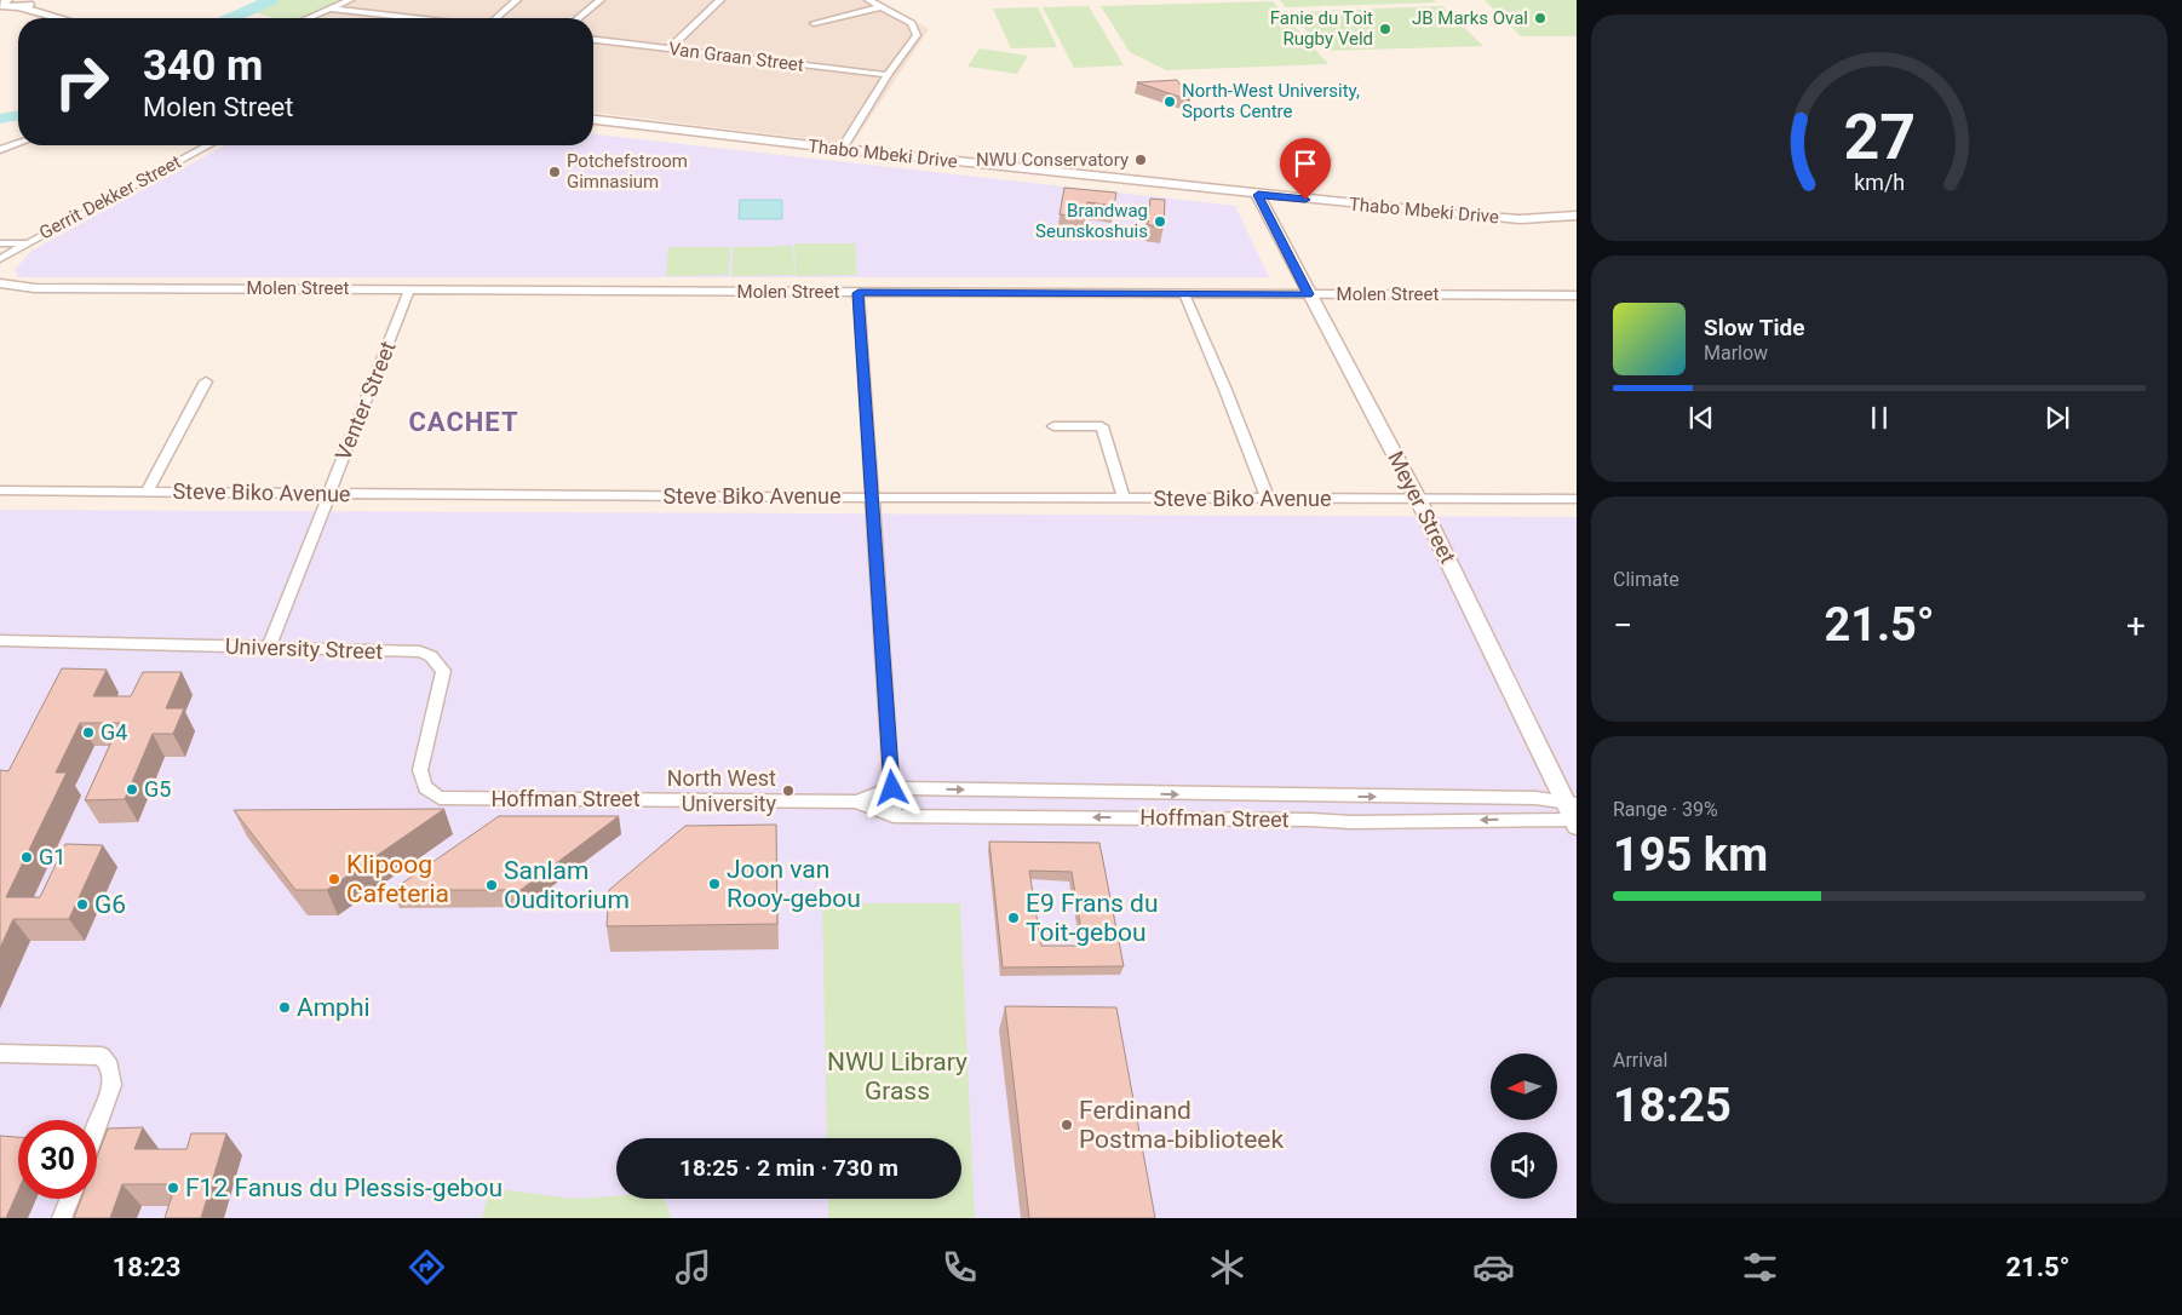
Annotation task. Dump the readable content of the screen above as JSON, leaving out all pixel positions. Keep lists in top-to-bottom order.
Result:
{
  "streets": {
    "main road": ["Thabo Mbeki Drive", "Meyer Street"],
    "street": [
      "Van Graan Street",
      "Gerrit Dekker Street",
      "Molen Street",
      "Venter Street",
      "Steve Biko Avenue",
      "University Street",
      "Hoffman Street"
    ]
  },
  "crossings": [
    ["Thabo Mbeki Drive", "Meyer Street"],
    ["Molen Street", "Venter Street"],
    ["Molen Street", "Meyer Street"],
    ["Venter Street", "Steve Biko Avenue"],
    ["Venter Street", "University Street"],
    ["Steve Biko Avenue", "Meyer Street"],
    ["Meyer Street", "Hoffman Street"],
    ["University Street", "Hoffman Street"]
  ],
  "districts": ["CACHET"],
  "parks": ["NWU Library Grass"],
  "places": [
    "JB Marks Oval",
    "Fanie du Toit Rugby Veld",
    "North-West University, Sports Centre",
    "NWU Conservatory",
    "Potchefstroom Gimnasium",
    "Brandwag Seunskoshuis",
    "G4",
    "G5",
    "North West University",
    "G1",
    "Klipoog Cafeteria",
    "Joon van Rooy-gebou",
    "Sanlam Ouditorium",
    "G6",
    "E9 Frans du Toit-gebou",
    "Amphi",
    "Ferdinand Postma-biblioteek",
    "F12 Fanus du Plessis-gebou"
  ],
  "north": "left",
  "page": {
    "turn": ["340 m", "Molen Street"],
    "song": ["Slow Tide", "Marlow"],
    "tile": [
      "Climate",
      ["Range · 39%", "195 km"],
      ["Arrival", "18:25"]
    ],
    "heat": ["−", "21.5°", "+"],
    "limit": "30",
    "trip": "18:25 · 2 min · 730 m",
    "tabs": ["18:23", "21.5°"],
    "gauge": ["27", "km/h"]
  }
}
